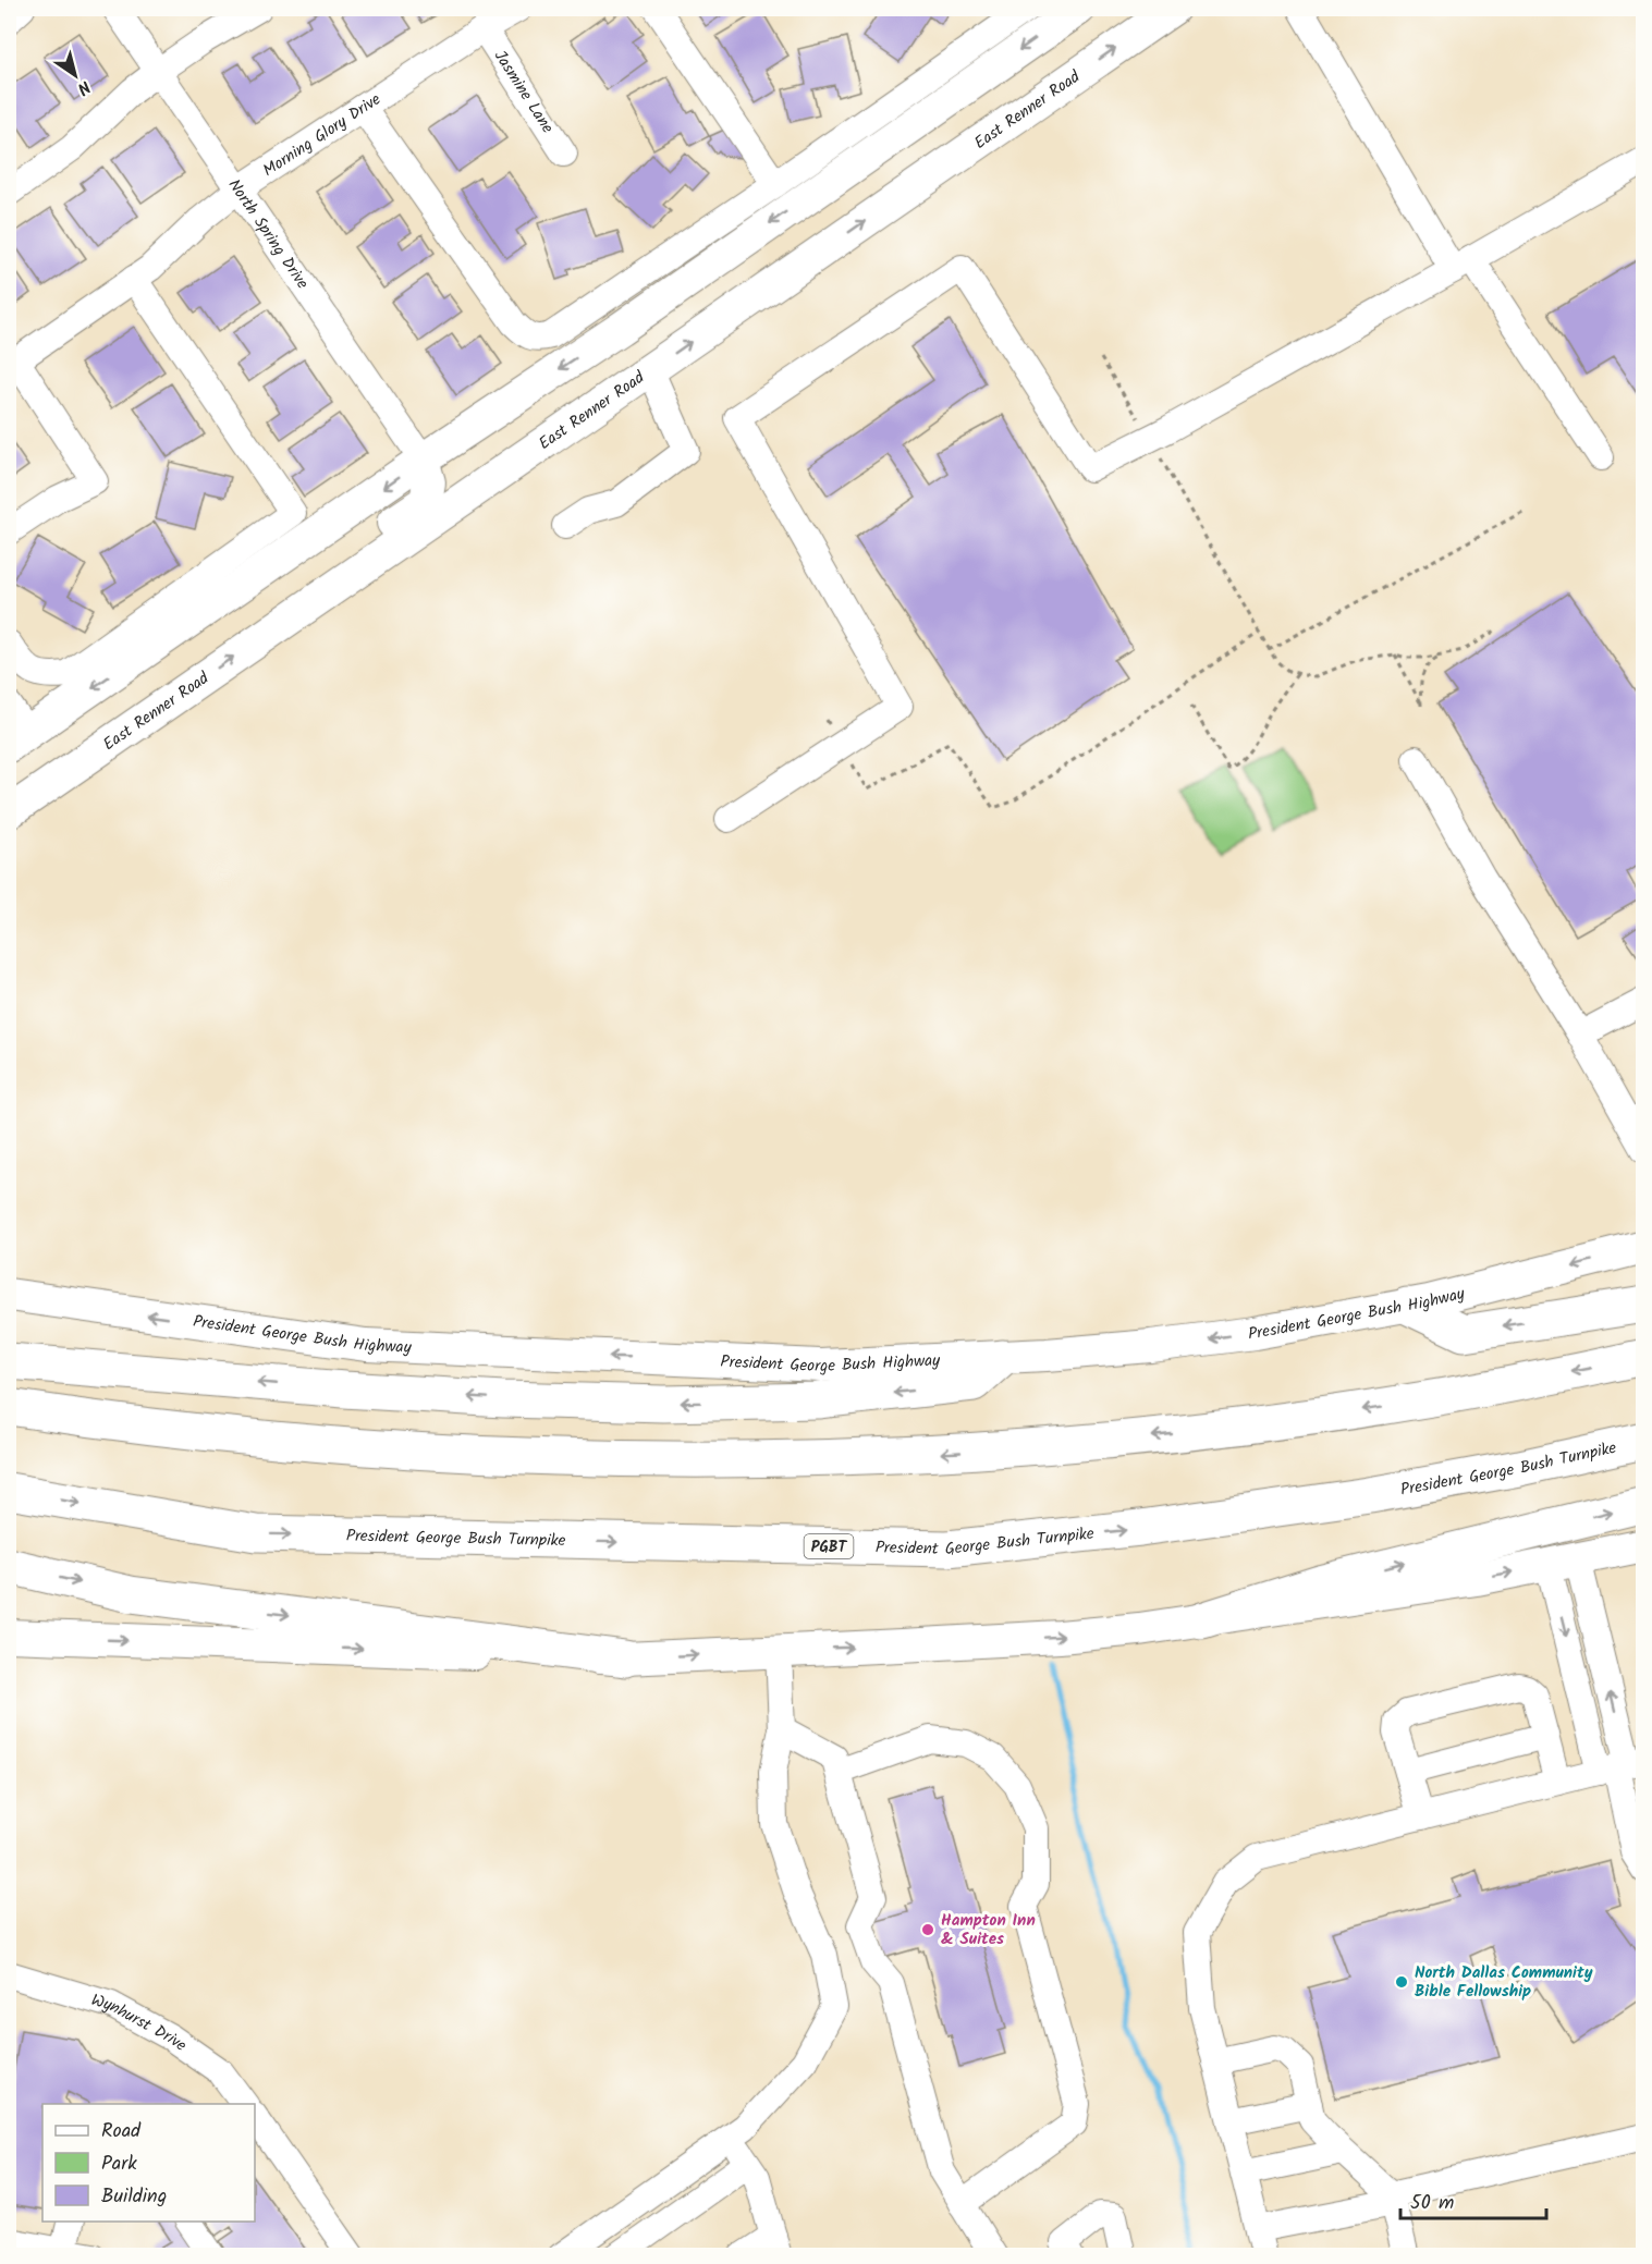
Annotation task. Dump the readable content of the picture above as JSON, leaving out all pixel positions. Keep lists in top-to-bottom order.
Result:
{
  "streets": {
    "highway": ["President George Bush Turnpike", "PGBT"],
    "main road": ["East Renner Road", "President George Bush Highway"],
    "street": [
      "Jasmine Lane",
      "Morning Glory Drive",
      "North Spring Drive",
      "Wynhurst Drive"
    ]
  },
  "crossings": [
    ["Jasmine Lane", "Morning Glory Drive"],
    ["Morning Glory Drive", "North Spring Drive"]
  ],
  "places": ["Hampton Inn & Suites", "North Dallas Community Bible Fellowship"],
  "legend": ["Road", "Park", "Building"],
  "scale_bar": "50 m",
  "north": "bottom right"
}
